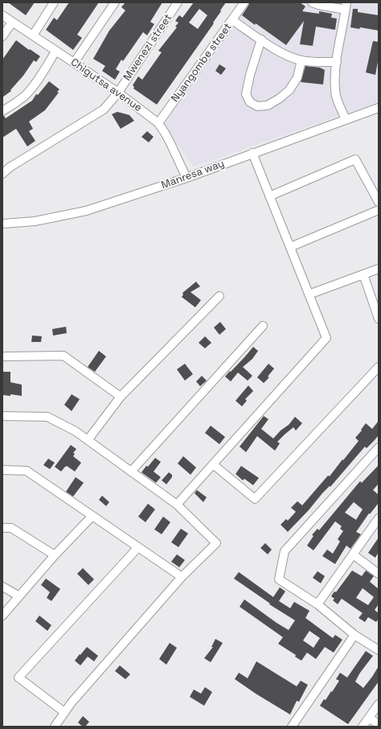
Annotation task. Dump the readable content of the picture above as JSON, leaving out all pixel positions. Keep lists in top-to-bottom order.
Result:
{
  "streets": {
    "street": [
      "Mwenezi street",
      "Nyangombe street",
      "Chigutsa avenue",
      "Manresa way"
    ]
  },
  "crossings": [
    ["Mwenezi street", "Chigutsa avenue"],
    ["Nyangombe street", "Chigutsa avenue"],
    ["Chigutsa avenue", "Manresa way"]
  ]
}
